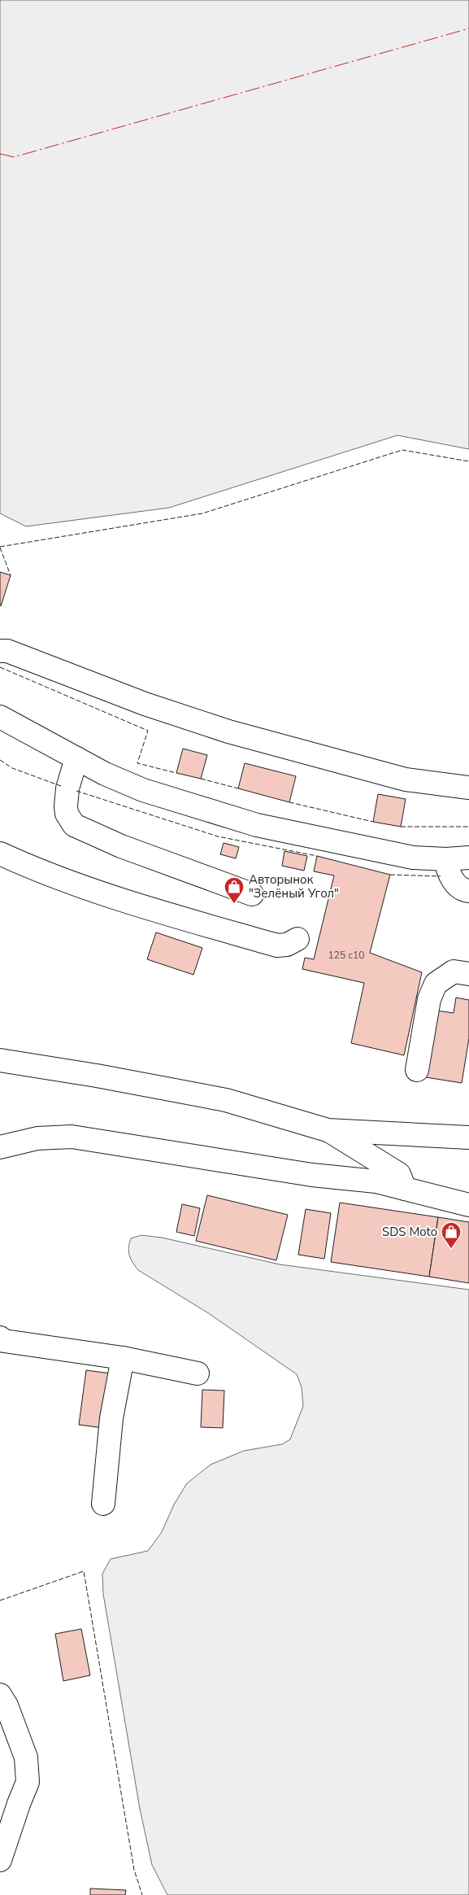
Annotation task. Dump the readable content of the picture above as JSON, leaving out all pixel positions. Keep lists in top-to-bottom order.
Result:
{
  "places": {
    "shop": ["Авторынок \"Зелёный Угол\"", "SDS Moto"]
  },
  "house_numbers": ["125 с10"]
}
